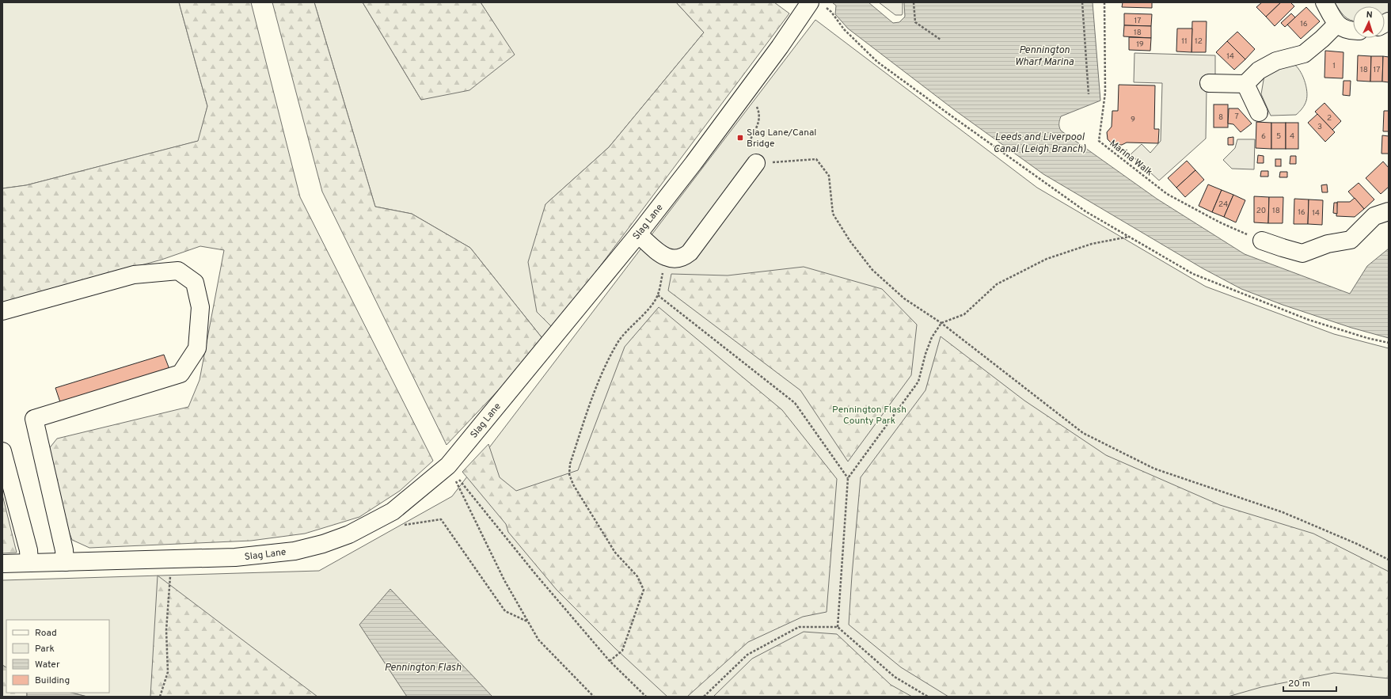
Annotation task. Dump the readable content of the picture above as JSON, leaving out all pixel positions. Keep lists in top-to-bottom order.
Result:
{
  "streets": {
    "street": ["Slag Lane"],
    "path": ["Marina Walk"]
  },
  "water": ["Pennington Wharf Marina", "Leeds and Liverpool Canal (Leigh Branch)", "Pennington Flash"],
  "parks": ["Pennington Flash County Park"],
  "places": {
    "transit": ["Slag Lane/Canal Bridge"]
  },
  "house_numbers": [
    "17",
    "16",
    "18",
    "11",
    "12",
    "19",
    "14",
    "1",
    "18",
    "17",
    "7",
    "8",
    "2",
    "9",
    "3",
    "6",
    "5",
    "4",
    "24",
    "20",
    "18",
    "16",
    "14"
  ],
  "legend": [
    "Road",
    "Park",
    "Water",
    "Building"
  ],
  "scale_bar": "20 m",
  "north": "top"
}
